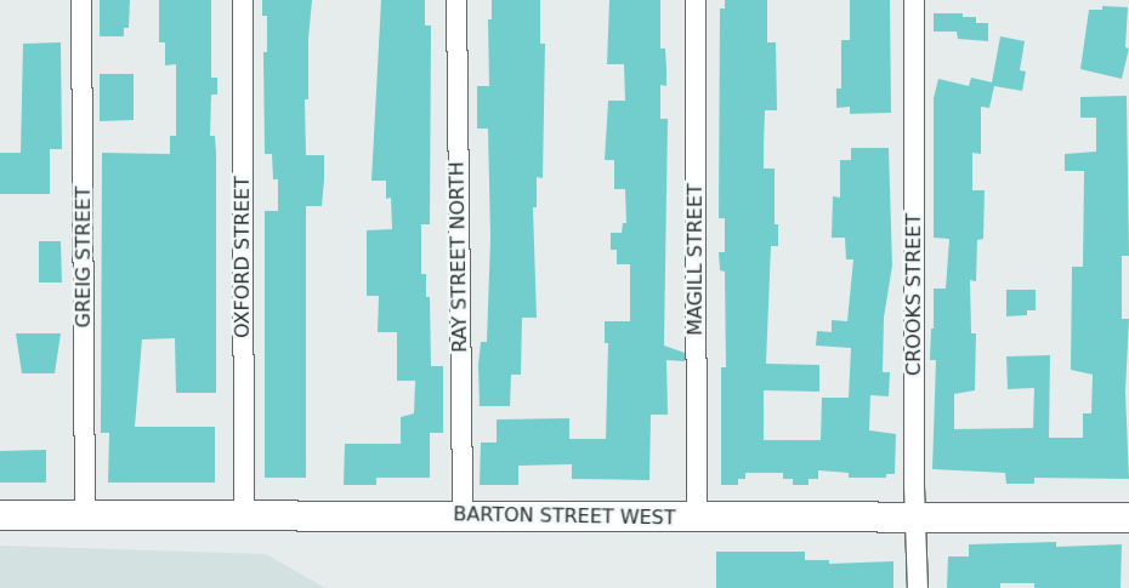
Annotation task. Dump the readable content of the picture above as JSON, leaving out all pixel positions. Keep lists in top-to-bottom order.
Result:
{
  "streets": {
    "street": [
      "GREIG STREET",
      "OXFORD STREET",
      "RAY STREET NORTH",
      "MAGILL STREET",
      "CROOKS STREET",
      "BARTON STREET WEST"
    ]
  },
  "crossings": [
    ["GREIG STREET", "BARTON STREET WEST"],
    ["OXFORD STREET", "BARTON STREET WEST"],
    ["RAY STREET NORTH", "BARTON STREET WEST"],
    ["MAGILL STREET", "BARTON STREET WEST"],
    ["CROOKS STREET", "BARTON STREET WEST"]
  ]
}
